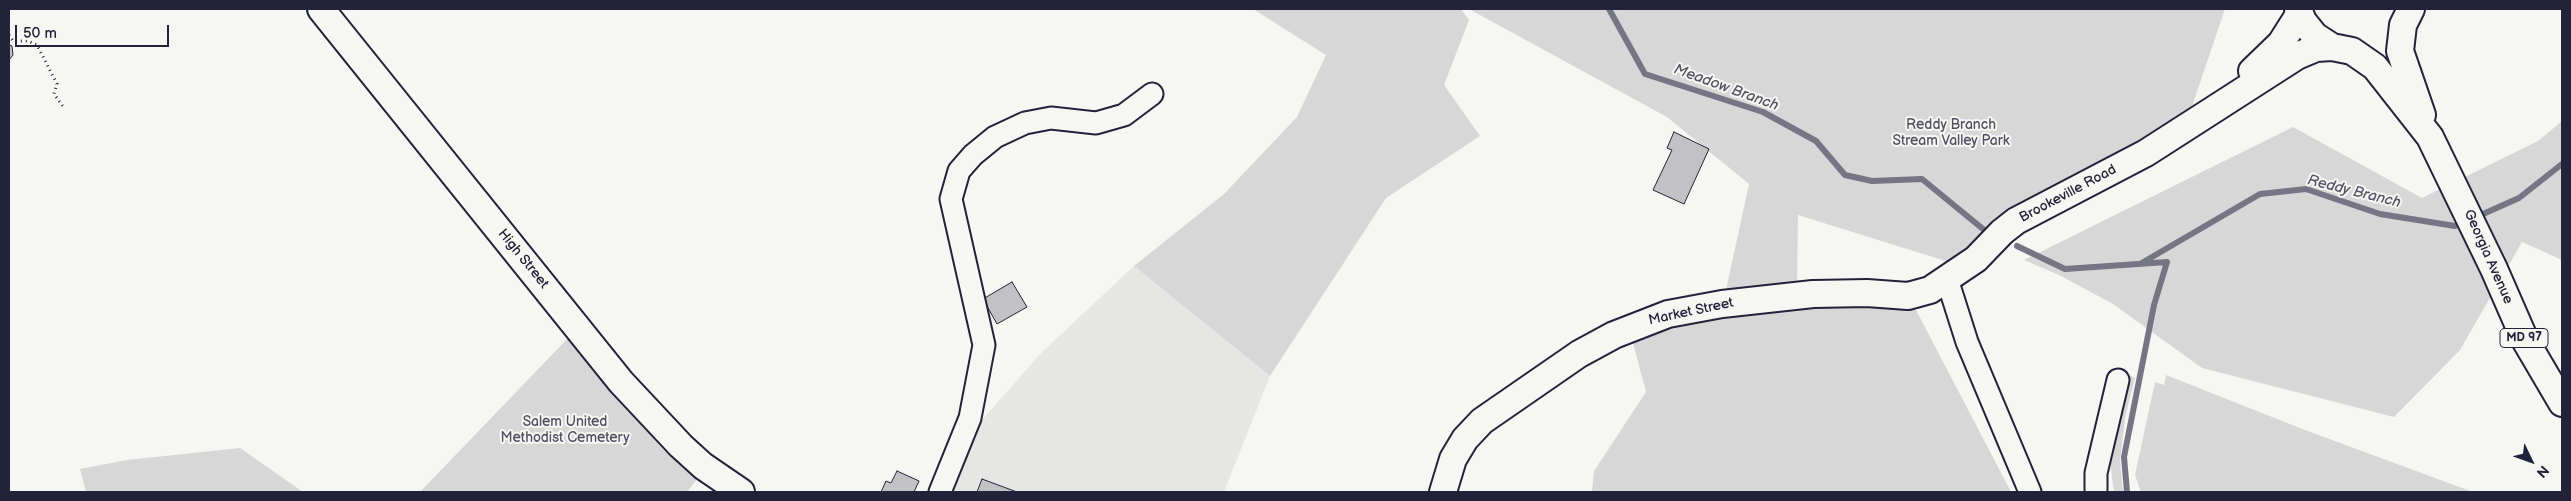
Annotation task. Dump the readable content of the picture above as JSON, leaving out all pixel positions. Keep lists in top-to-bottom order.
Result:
{
  "streets": {
    "main road": [
      "Brookeville Road",
      "Georgia Avenue",
      "High Street",
      "Market Street",
      "MD 97"
    ]
  },
  "crossings": [
    ["Brookeville Road", "Georgia Avenue"],
    ["Brookeville Road", "Market Street"]
  ],
  "water": ["Meadow Branch", "Reddy Branch"],
  "parks": ["Reddy Branch Stream Valley Park", "Salem United Methodist Cemetery"],
  "scale_bar": "50 m",
  "north": "bottom right"
}
